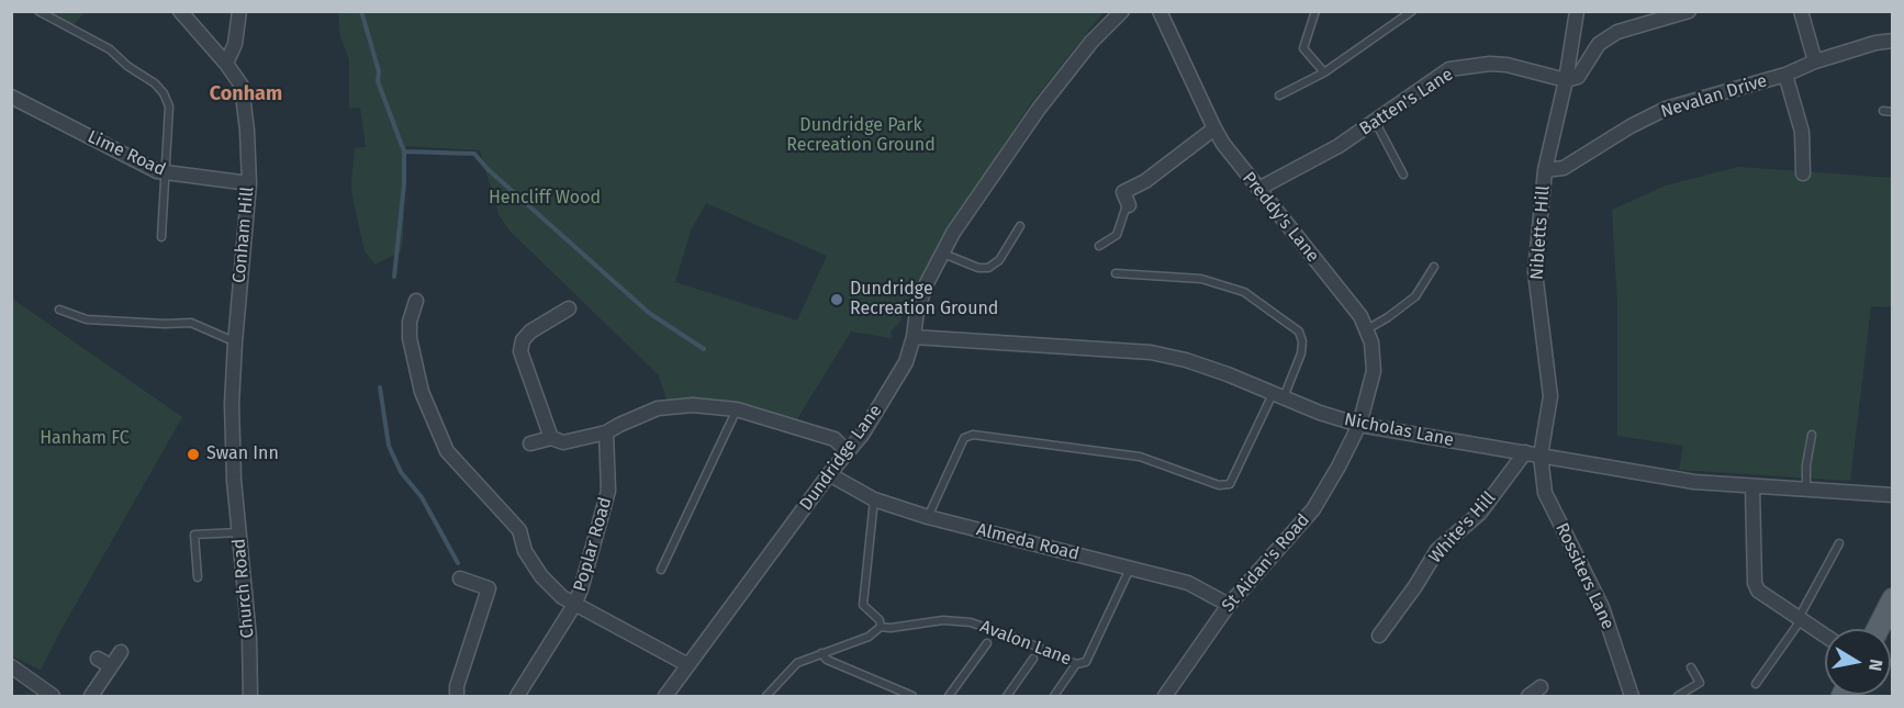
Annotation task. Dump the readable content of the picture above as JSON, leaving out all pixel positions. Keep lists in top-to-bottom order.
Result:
{
  "streets": {
    "street": [
      "Nevalan Drive",
      "Batten's Lane",
      "Lime Road",
      "Preddy's Lane",
      "Nibletts Hill",
      "Conham Hill",
      "Nicholas Lane",
      "Dundridge Lane",
      "White's Hill",
      "Almeda Road",
      "Poplar Road",
      "St Aidan's Road",
      "Rossiters Lane",
      "Church Road"
    ],
    "lane": ["Avalon Lane"]
  },
  "crossings": [
    ["Nevalan Drive", "Nibletts Hill"],
    ["Batten's Lane", "Preddy's Lane"],
    ["Batten's Lane", "Nibletts Hill"],
    ["Lime Road", "Conham Hill"],
    ["Preddy's Lane", "Nicholas Lane"],
    ["Preddy's Lane", "St Aidan's Road"],
    ["Nibletts Hill", "Nicholas Lane"],
    ["Nibletts Hill", "Rossiters Lane"],
    ["Conham Hill", "Church Road"],
    ["Nicholas Lane", "Dundridge Lane"],
    ["Nicholas Lane", "White's Hill"],
    ["Nicholas Lane", "St Aidan's Road"],
    ["Nicholas Lane", "Rossiters Lane"],
    ["Dundridge Lane", "Almeda Road"],
    ["Almeda Road", "St Aidan's Road"],
    ["Almeda Road", "Avalon Lane"]
  ],
  "districts": ["Conham"],
  "parks": ["Dundridge Park Recreation Ground", "Hencliff Wood", "Hanham FC"],
  "places": ["Dundridge Recreation Ground", "Swan Inn"],
  "north": "right"
}
